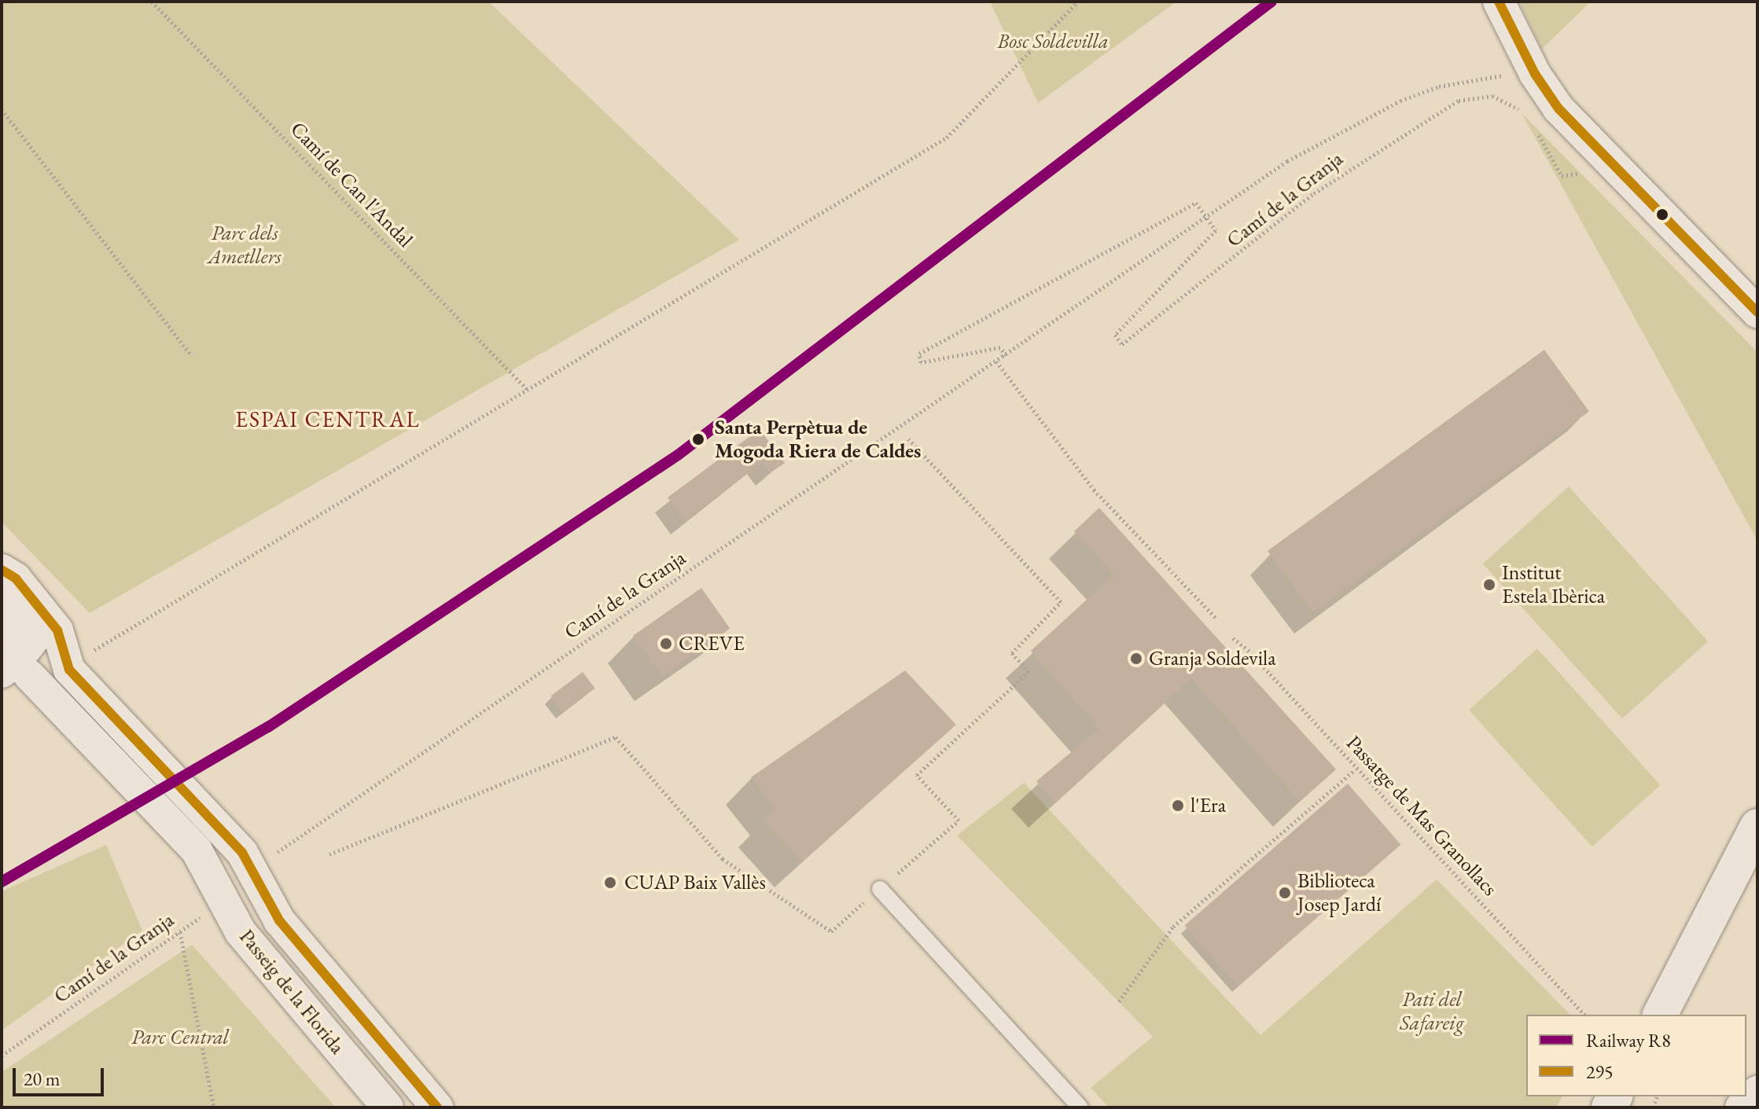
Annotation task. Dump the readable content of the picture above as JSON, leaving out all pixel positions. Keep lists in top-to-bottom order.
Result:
{
  "streets": {
    "street": ["Passeig de la Florida"],
    "path": ["Camí de Can l'Andal", "Camí de la Granja", "Passatge de Mas Granollacs"]
  },
  "crossings": [
    ["Camí de la Granja", "Passeig de la Florida"]
  ],
  "districts": ["ESPAI CENTRAL"],
  "parks": [
    "Bosc Soldevilla",
    "Parc dels Ametllers",
    "Pati del Safareig",
    "Parc Central"
  ],
  "places": [
    "Santa Perpètua de Mogoda Riera de Caldes",
    "Institut Estela Ibèrica",
    "CREVE",
    "Granja Soldevila",
    "l'Era",
    "CUAP Baix Vallès",
    "Biblioteca Josep Jardí"
  ],
  "lines": ["rail line R8", "transit line 295"],
  "legend": ["Railway R8", "295"],
  "scale_bar": "20 m"
}
